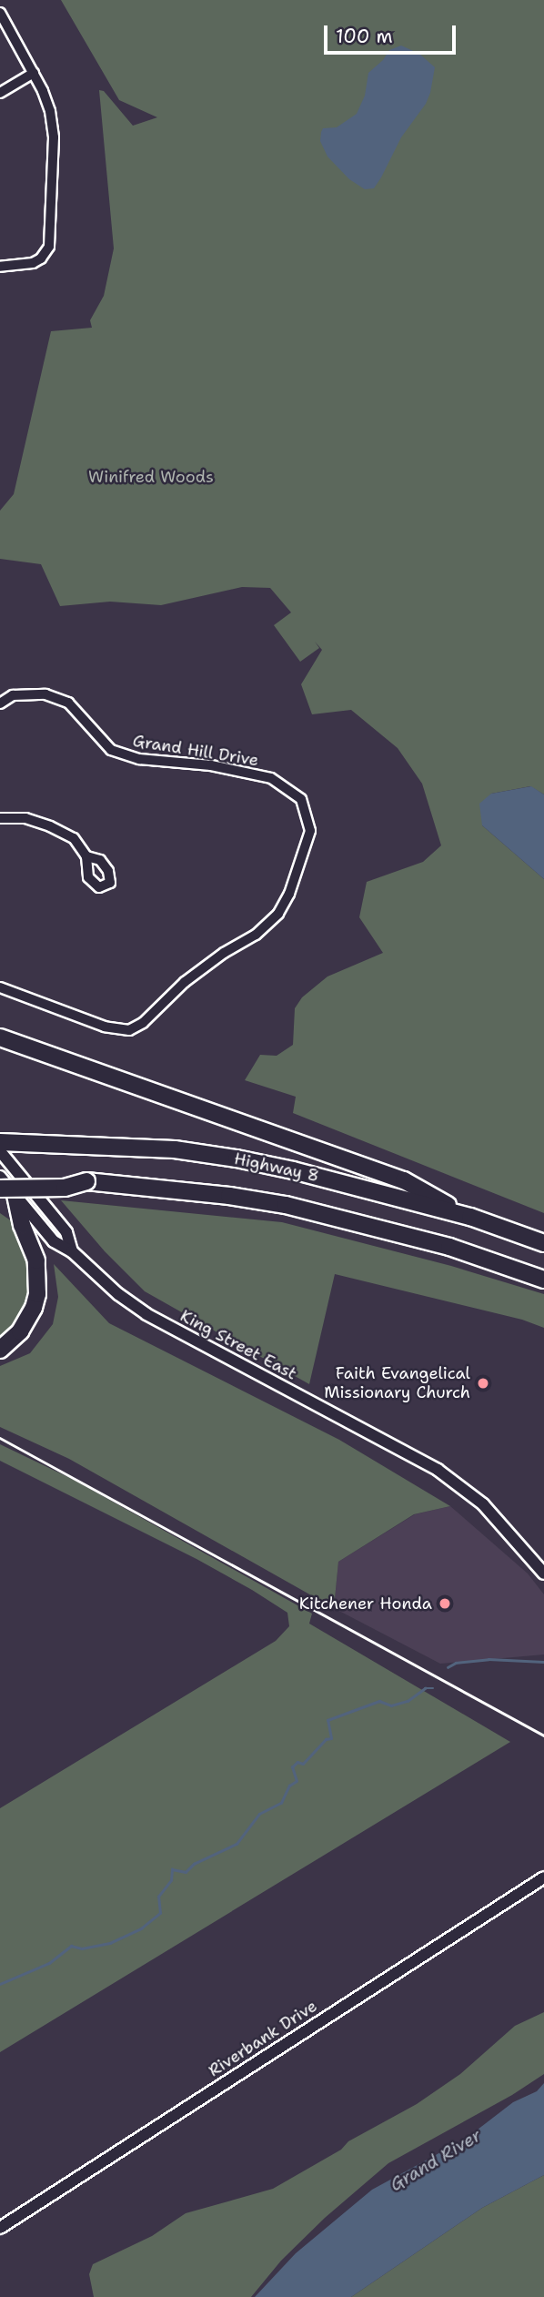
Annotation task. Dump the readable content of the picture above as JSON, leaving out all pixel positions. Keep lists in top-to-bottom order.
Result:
{
  "streets": {
    "highway": ["Highway 8"],
    "main road": ["King Street East", "Riverbank Drive"],
    "street": ["Grand Hill Drive"]
  },
  "water": ["Grand River"],
  "parks": ["Winifred Woods"],
  "places": ["Faith Evangelical Missionary Church", "Kitchener Honda"],
  "scale_bar": "100 m"
}
